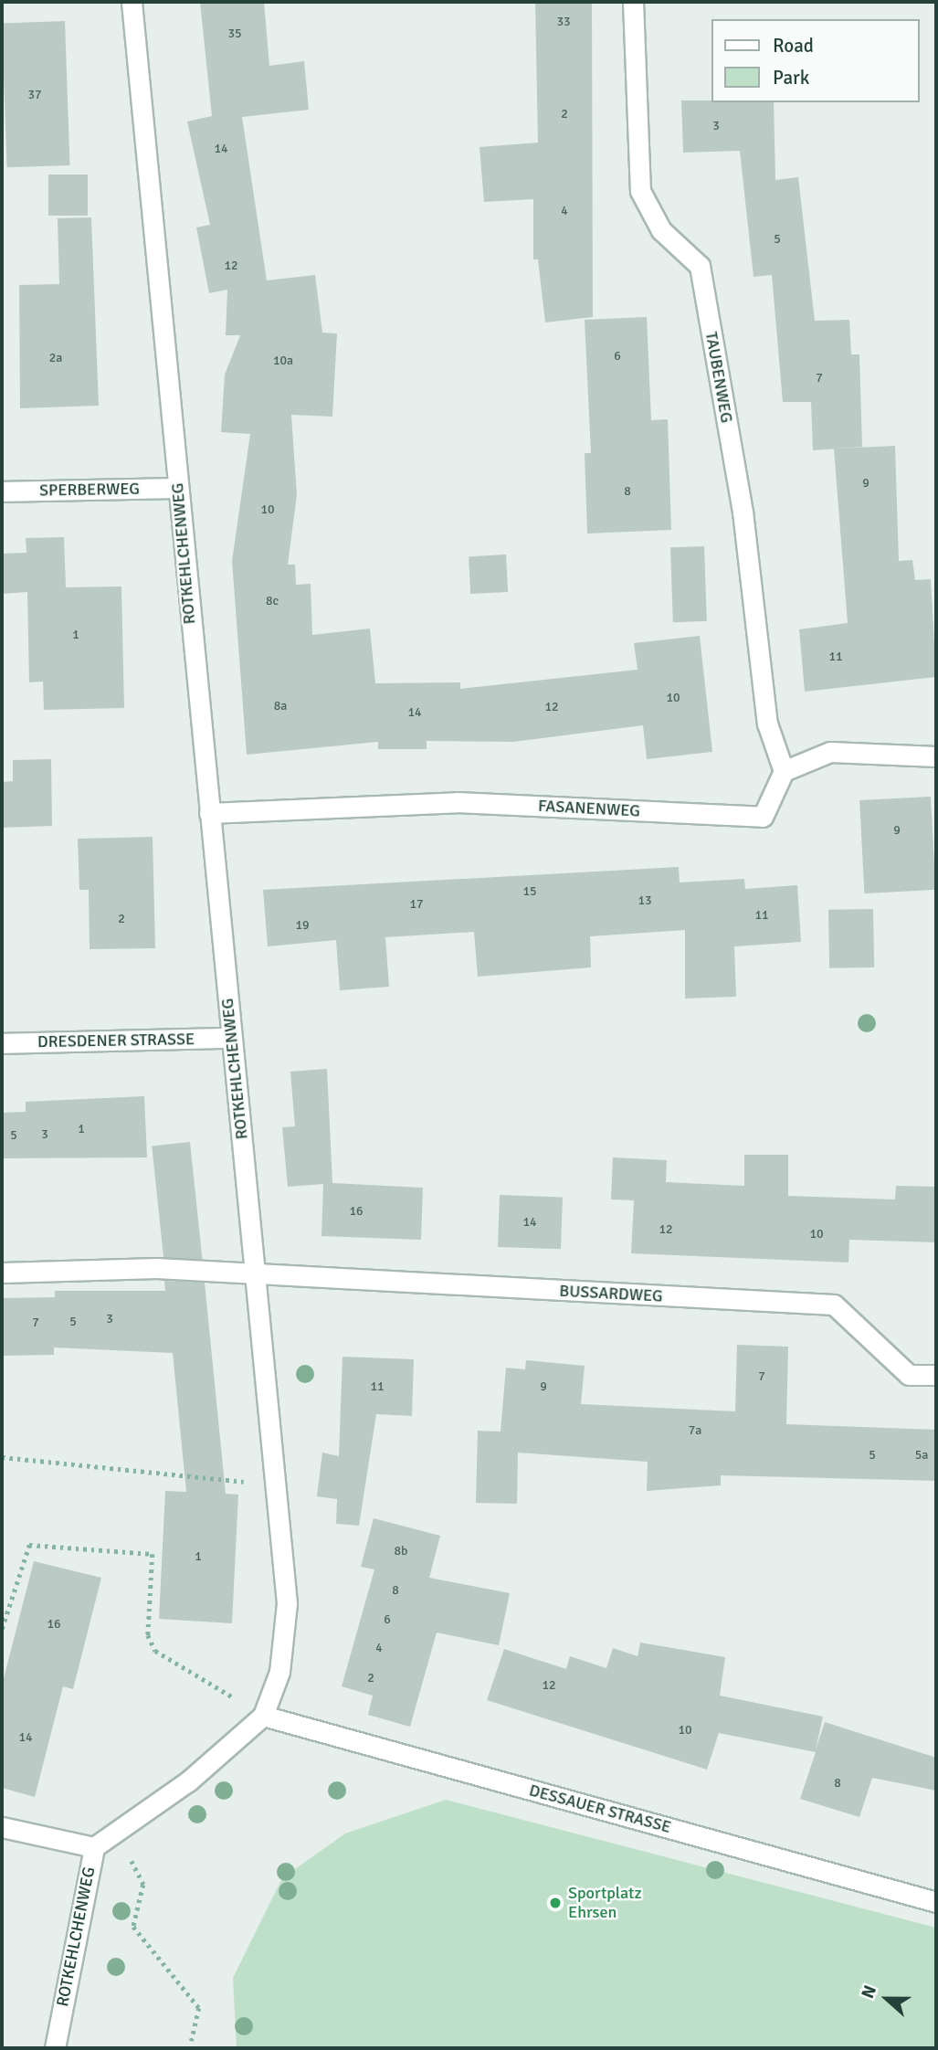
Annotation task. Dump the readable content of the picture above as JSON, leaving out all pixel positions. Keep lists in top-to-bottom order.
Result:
{
  "streets": {
    "street": [
      "TAUBENWEG",
      "SPERBERWEG",
      "ROTKEHLCHENWEG",
      "FASANENWEG",
      "DRESDENER STRASSE",
      "BUSSARDWEG",
      "DESSAUER STRASSE"
    ]
  },
  "crossings": [
    ["TAUBENWEG", "FASANENWEG"],
    ["SPERBERWEG", "ROTKEHLCHENWEG"],
    ["ROTKEHLCHENWEG", "FASANENWEG"],
    ["ROTKEHLCHENWEG", "DRESDENER STRASSE"],
    ["ROTKEHLCHENWEG", "BUSSARDWEG"],
    ["ROTKEHLCHENWEG", "DESSAUER STRASSE"]
  ],
  "places": ["Sportplatz Ehrsen"],
  "house_numbers": [
    "33",
    "35",
    "37",
    "2",
    "3",
    "14",
    "4",
    "5",
    "12",
    "6",
    "2a",
    "10a",
    "7",
    "9",
    "8",
    "10",
    "8c",
    "1",
    "11",
    "10",
    "8a",
    "12",
    "14",
    "9",
    "15",
    "13",
    "17",
    "11",
    "2",
    "19",
    "1",
    "3",
    "5",
    "16",
    "14",
    "12",
    "10",
    "3",
    "5",
    "7",
    "7",
    "11",
    "9",
    "7a",
    "5",
    "5a",
    "8b",
    "1",
    "8",
    "6",
    "16",
    "4",
    "2",
    "12",
    "10",
    "14",
    "8"
  ],
  "legend": ["Road", "Park"],
  "north": "left"
}
